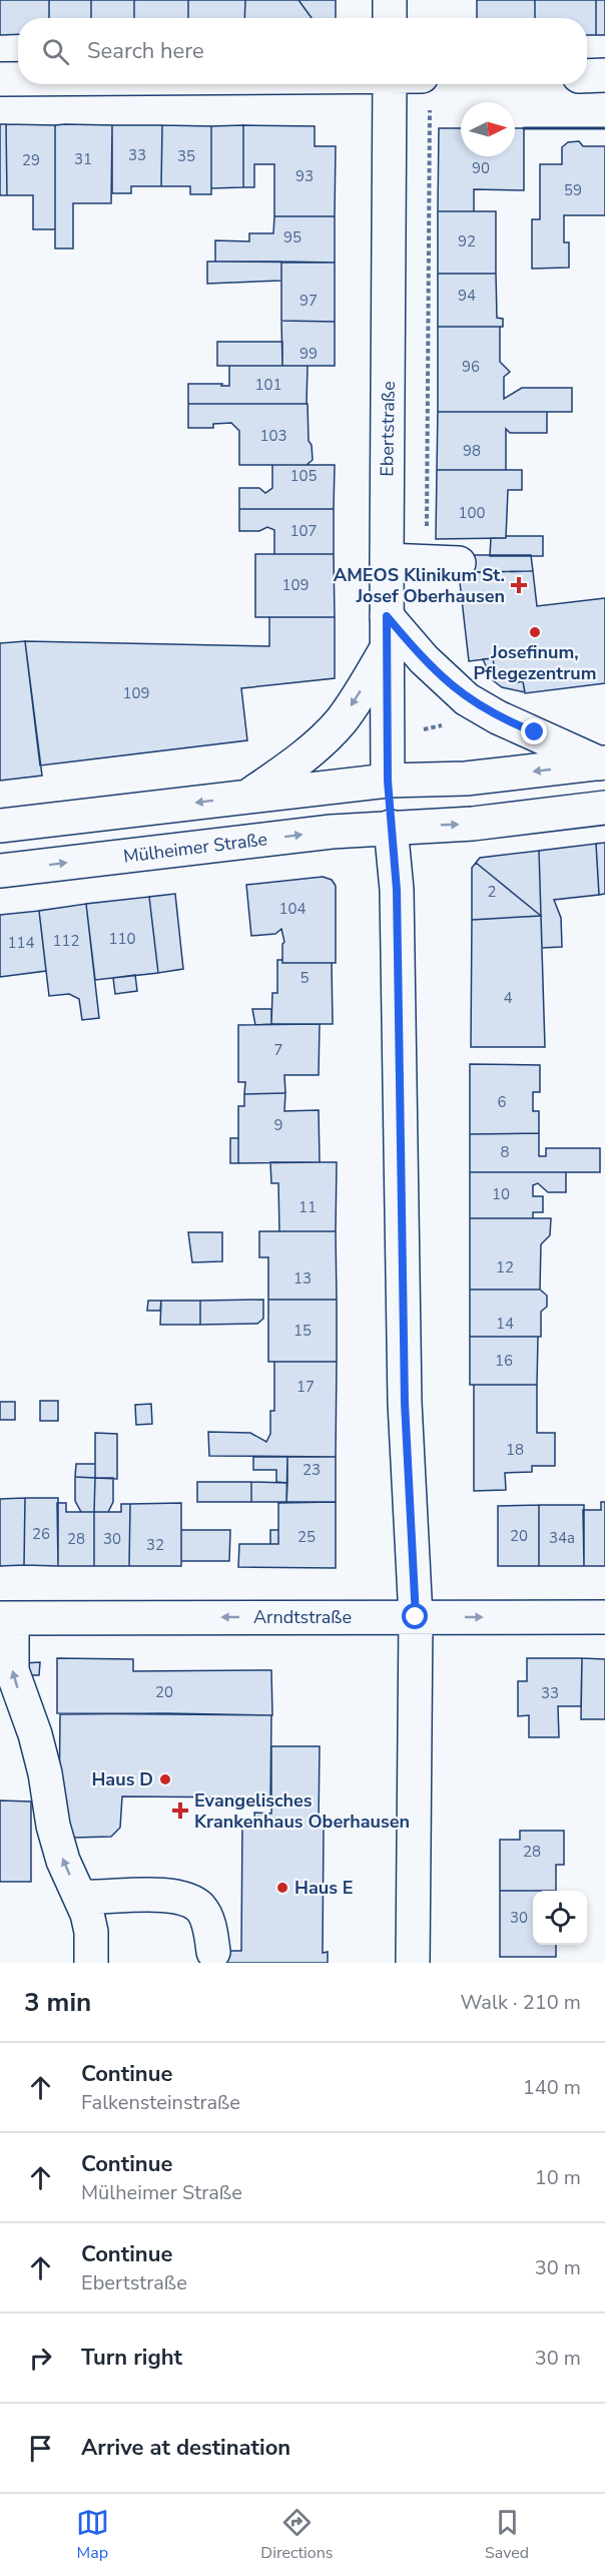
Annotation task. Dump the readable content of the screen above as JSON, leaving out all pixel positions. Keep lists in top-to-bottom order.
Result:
{
  "streets": {
    "street": ["Ebertstraße", "Mülheimer Straße", "Arndtstraße"]
  },
  "places": {
    "health": ["AMEOS Klinikum St. Josef Oberhausen", "Evangelisches Krankenhaus Oberhausen"],
    "other": ["Josefinum, Pflegezentrum", "Haus D", "Haus E"]
  },
  "house_numbers": [
    "33",
    "35",
    "31",
    "29",
    "90",
    "93",
    "59",
    "95",
    "92",
    "94",
    "97",
    "99",
    "96",
    "101",
    "103",
    "98",
    "105",
    "100",
    "107",
    "109",
    "109",
    "2",
    "104",
    "110",
    "112",
    "114",
    "5",
    "4",
    "7",
    "6",
    "9",
    "8",
    "10",
    "11",
    "12",
    "13",
    "14",
    "15",
    "16",
    "17",
    "18",
    "23",
    "26",
    "20",
    "25",
    "34a",
    "28",
    "30",
    "32",
    "20",
    "33",
    "28",
    "30"
  ],
  "north": "right",
  "page": {
    "search": "Search here",
    "heading": ["3 min", "Walk · 210 m"],
    "list": [
      ["Continue", "Falkensteinstraße", "140 m"],
      ["Continue", "Mülheimer Straße", "10 m"],
      ["Continue", "Ebertstraße", "30 m"],
      ["Turn right", "30 m"],
      "Arrive at destination"
    ],
    "nav": ["Map", "Directions", "Saved"]
  }
}
